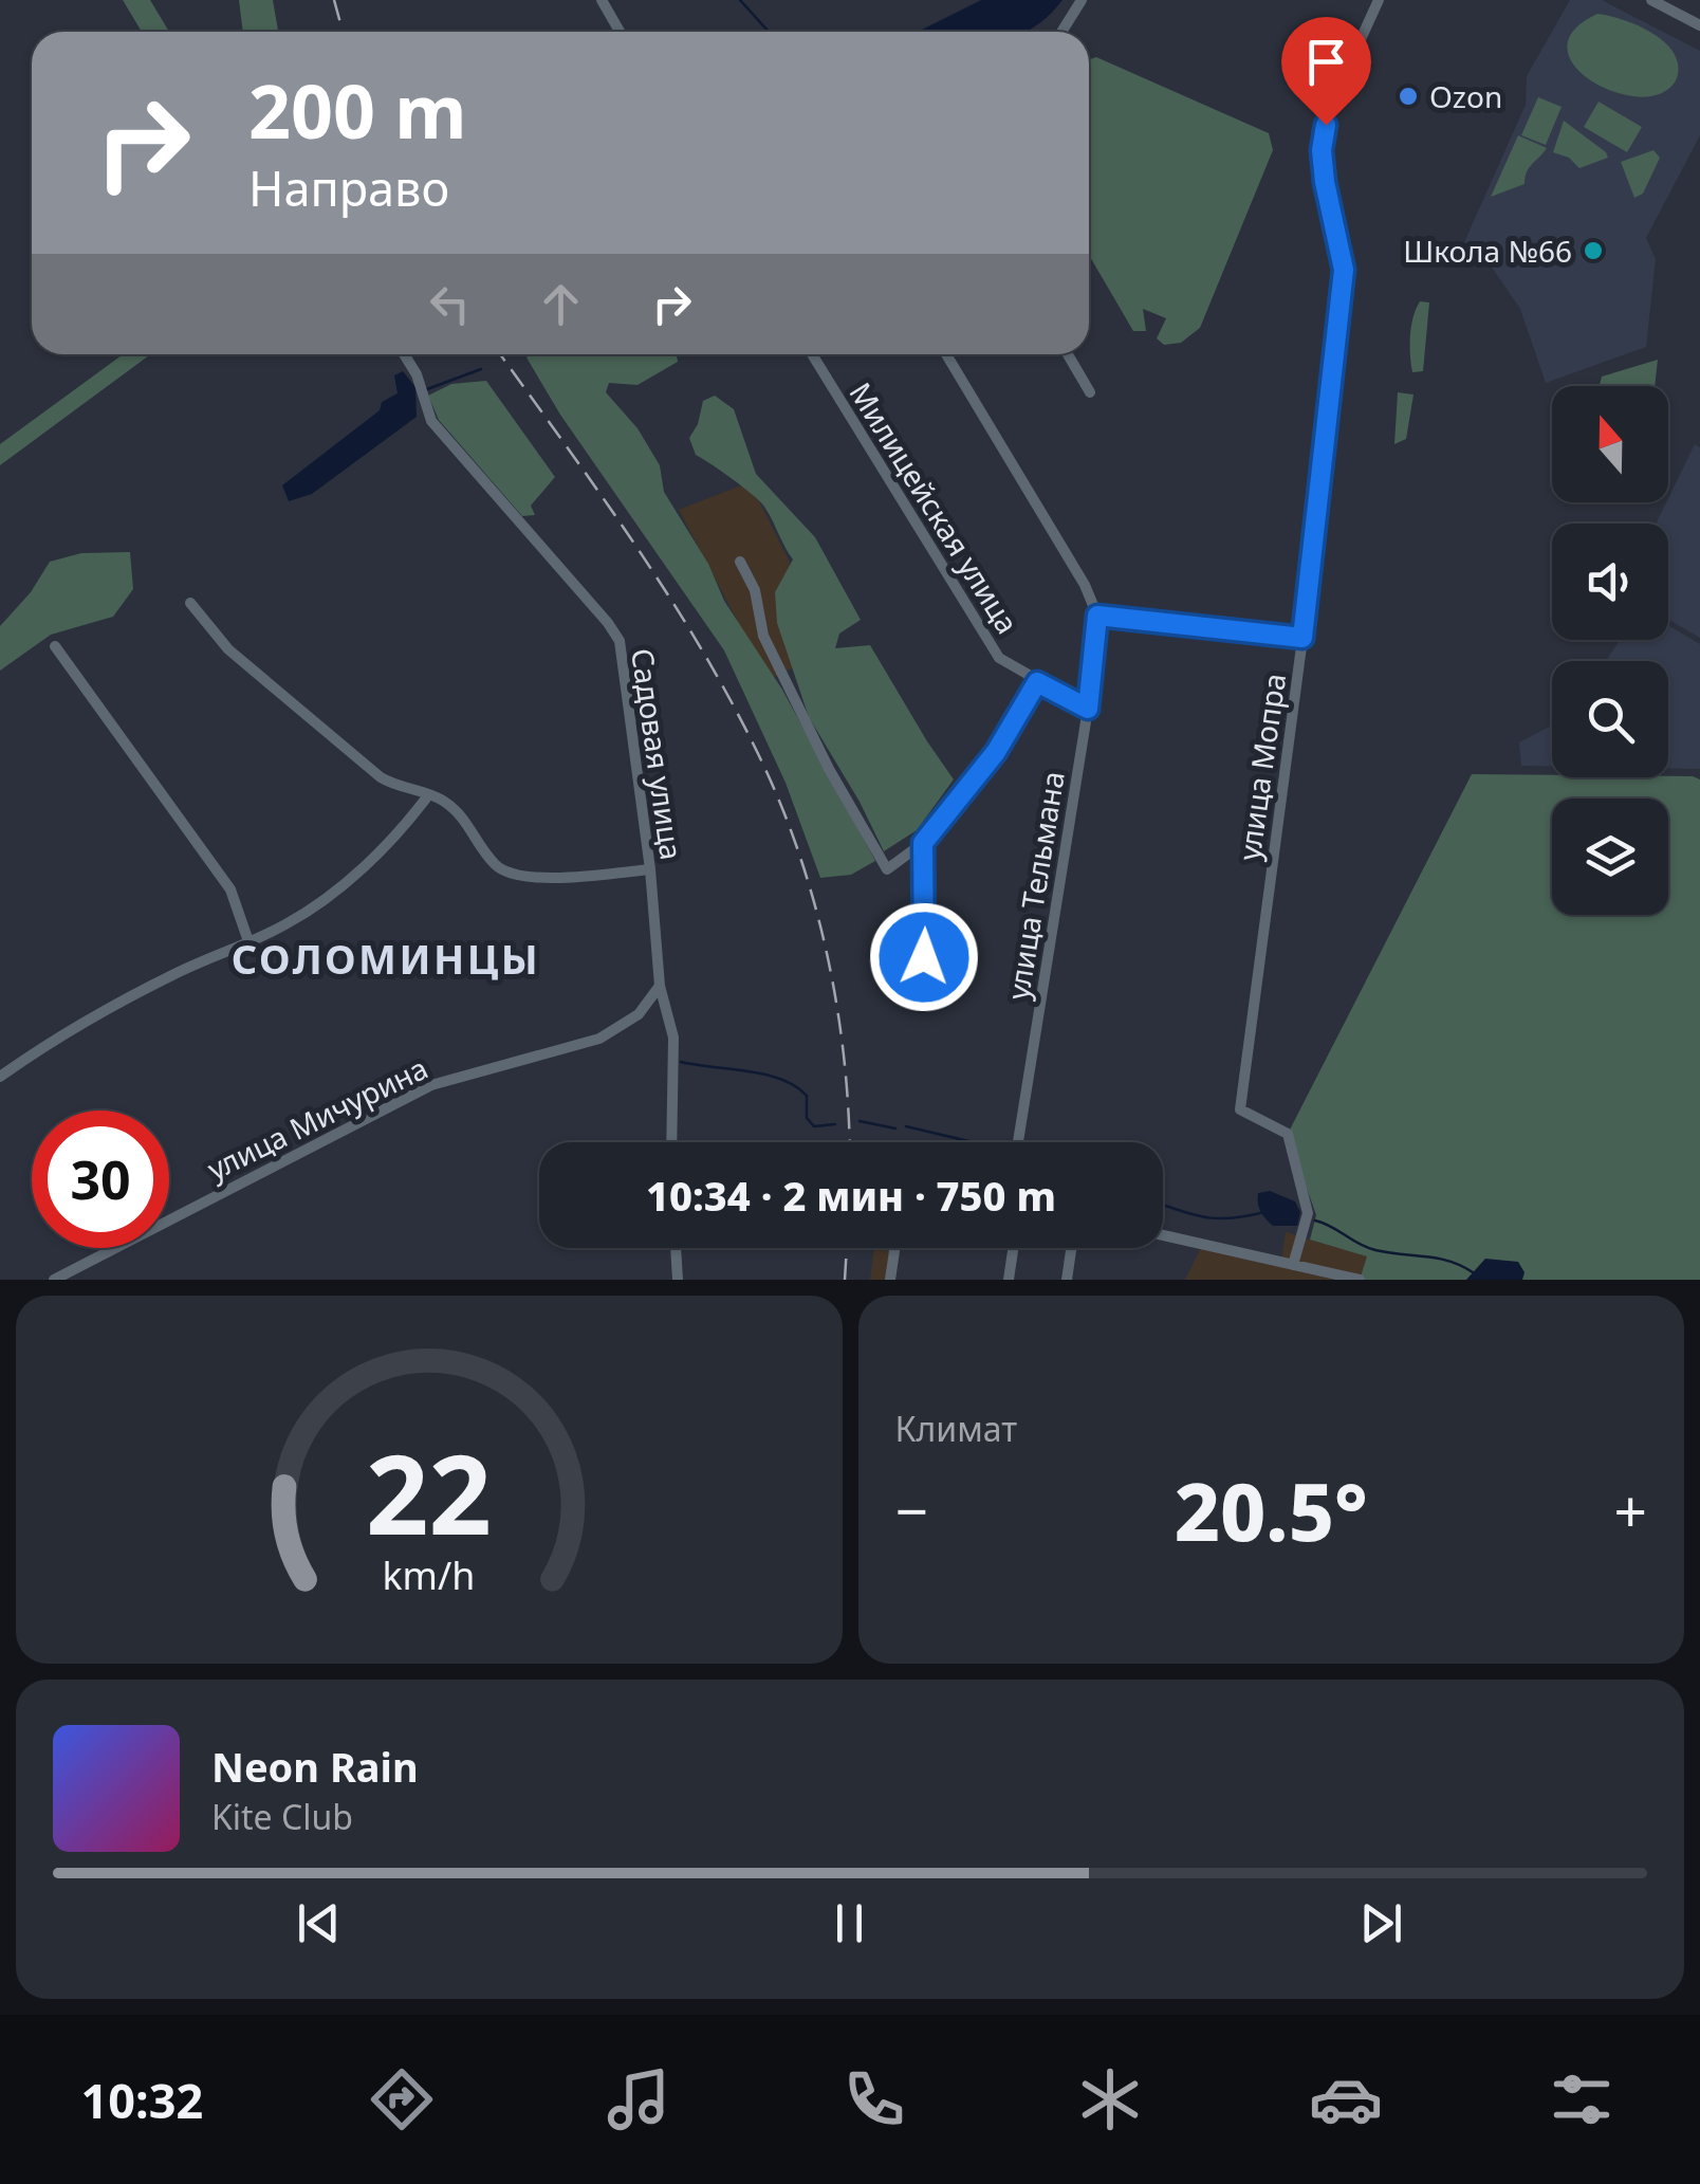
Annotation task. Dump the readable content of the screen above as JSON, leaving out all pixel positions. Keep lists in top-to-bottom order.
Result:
{
  "streets": {
    "street": [
      "Милицейская улица",
      "Садовая улица",
      "улица Мопра",
      "улица Тельмана",
      "улица Мичурина"
    ]
  },
  "crossings": [
    ["Милицейская улица", "улица Тельмана"],
    ["Садовая улица", "улица Мичурина"]
  ],
  "districts": ["СОЛОМИНЦЫ"],
  "places": ["Ozon", "Школа №66"],
  "north": "top",
  "page": {
    "turn": ["200 m", "Направо"],
    "limit": "30",
    "trip": "10:34 · 2 мин · 750 m",
    "tile": "Климат",
    "heat": ["−", "20.5°", "+"],
    "song": ["Neon Rain", "Kite Club"],
    "tabs": "10:32",
    "gauge": ["22", "km/h"]
  }
}
